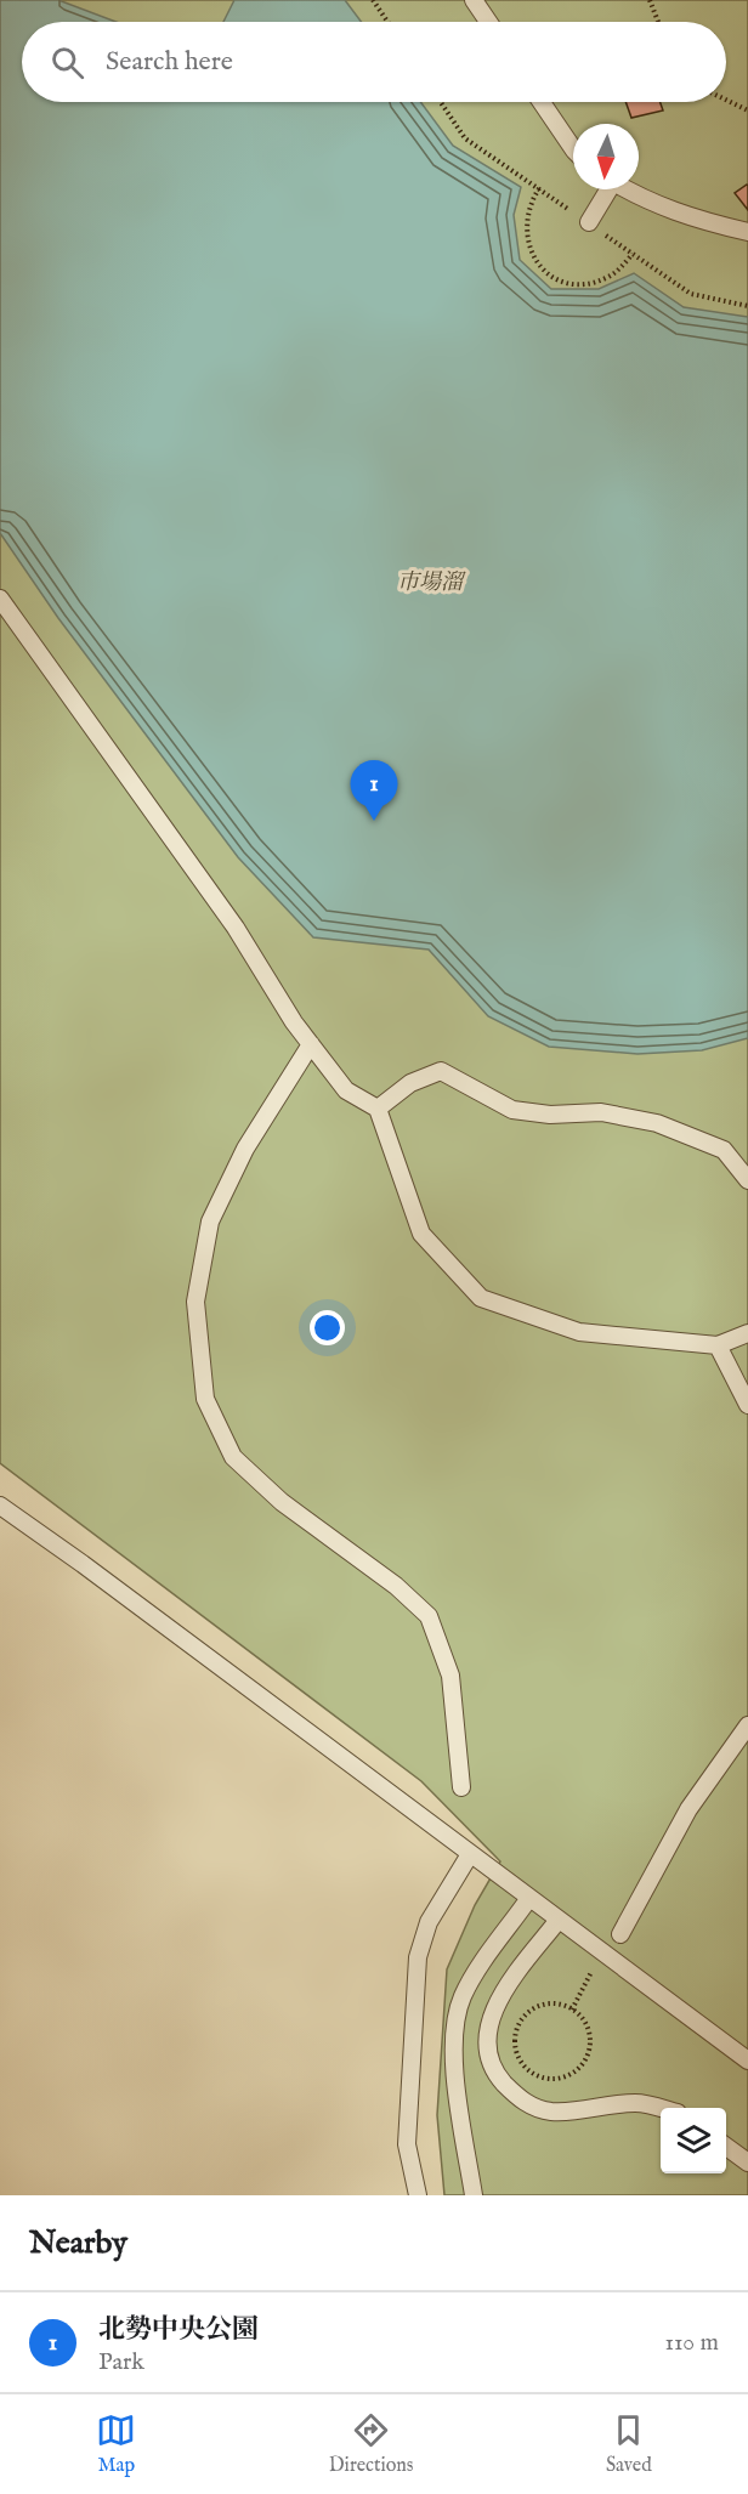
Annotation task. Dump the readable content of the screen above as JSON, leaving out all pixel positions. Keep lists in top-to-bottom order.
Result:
{
  "water": ["市場溜"],
  "north": "bottom",
  "page": {
    "search": "Search here",
    "pins": "1",
    "heading": "Nearby",
    "list": [
      {
        "mark": "1",
        "name": "北勢中央公園",
        "note": "Park",
        "value": "110 m"
      }
    ],
    "nav": ["Map", "Directions", "Saved"]
  }
}
